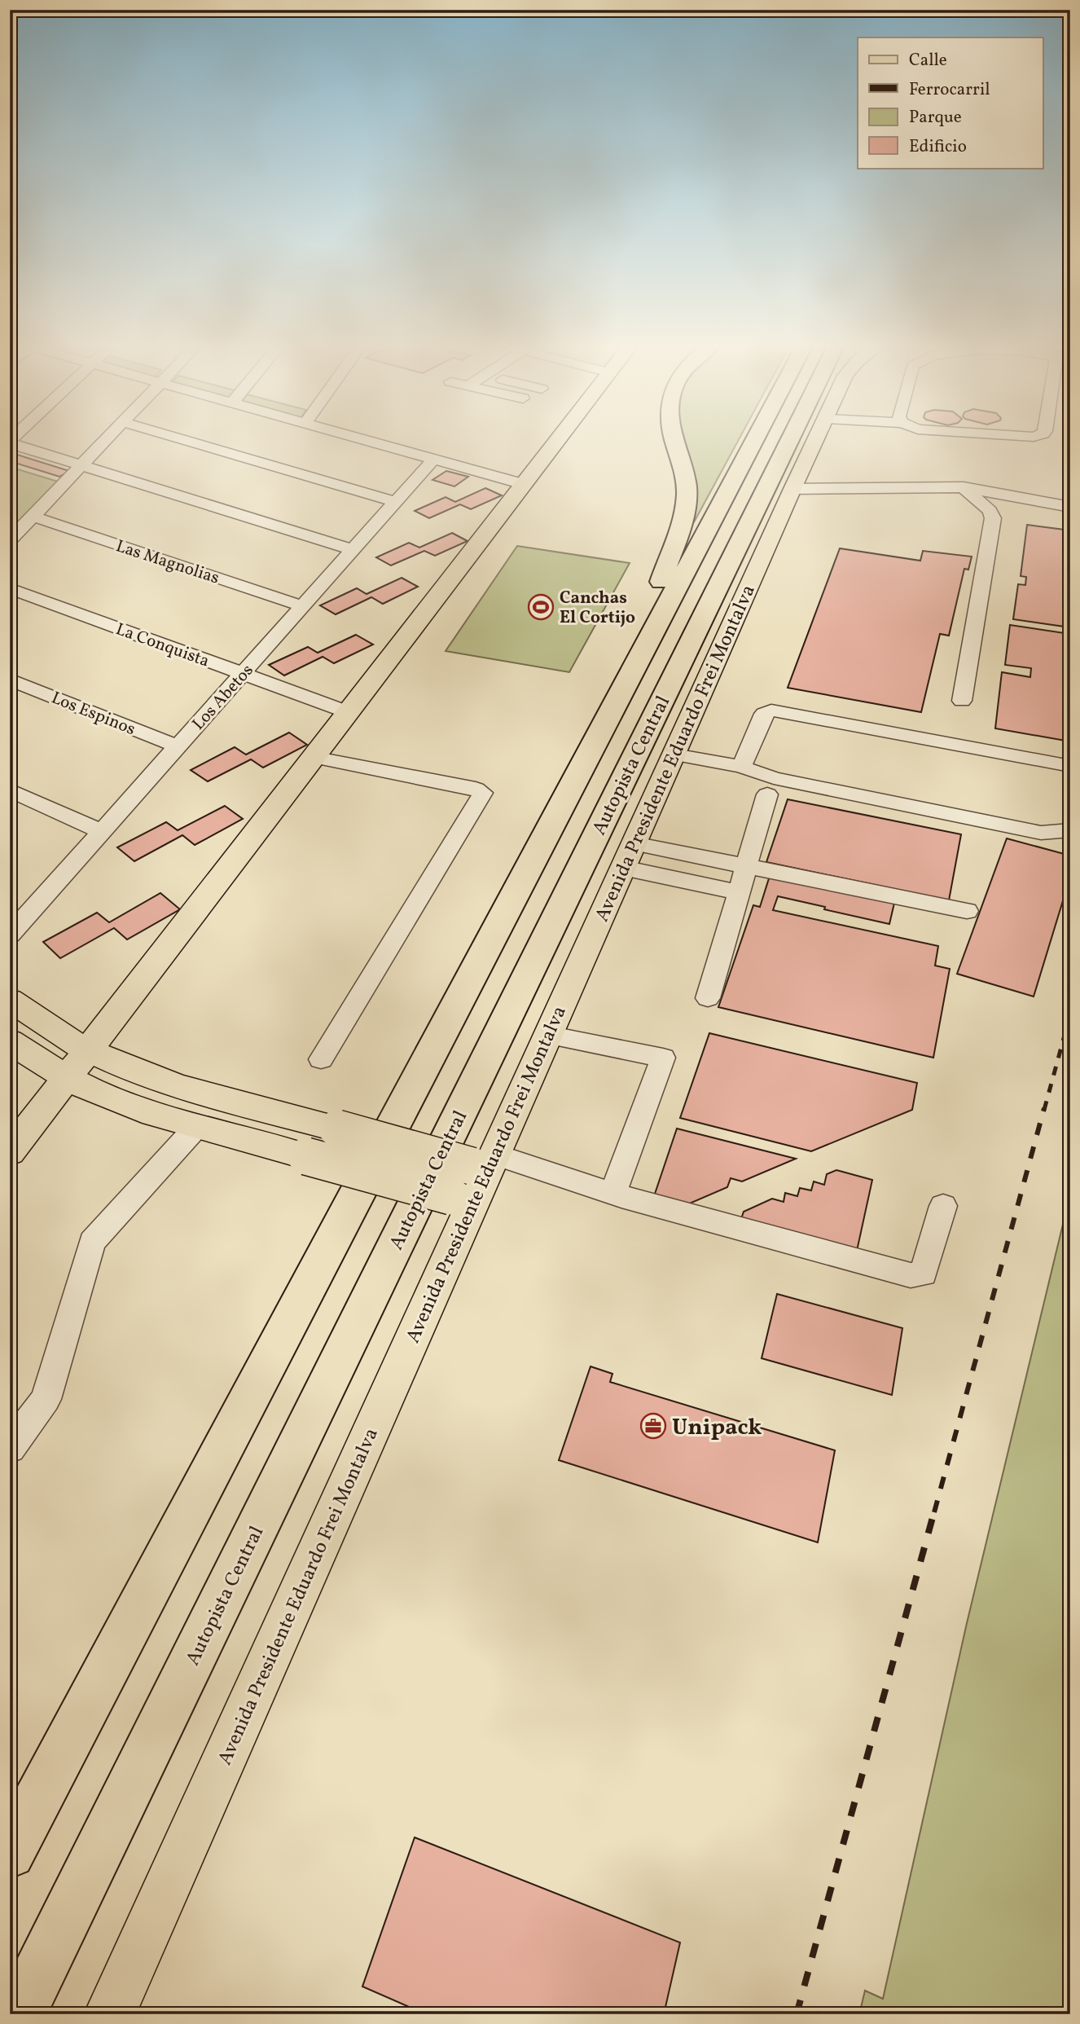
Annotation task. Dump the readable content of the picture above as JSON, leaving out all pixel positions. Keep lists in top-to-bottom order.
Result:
{
  "streets": {
    "highway": ["Autopista Central"],
    "main road": ["Avenida Presidente Eduardo Frei Montalva"],
    "street": [
      "Las Magnolias",
      "La Conquista",
      "Los Abetos",
      "Los Espinos"
    ]
  },
  "crossings": [
    ["Las Magnolias", "Los Abetos"],
    ["La Conquista", "Los Abetos"],
    ["Los Abetos", "Los Espinos"]
  ],
  "places": {
    "sports": ["Canchas El Cortijo"],
    "office": ["Unipack"]
  },
  "legend": [
    "Calle",
    "Ferrocarril",
    "Parque",
    "Edificio"
  ]
}
